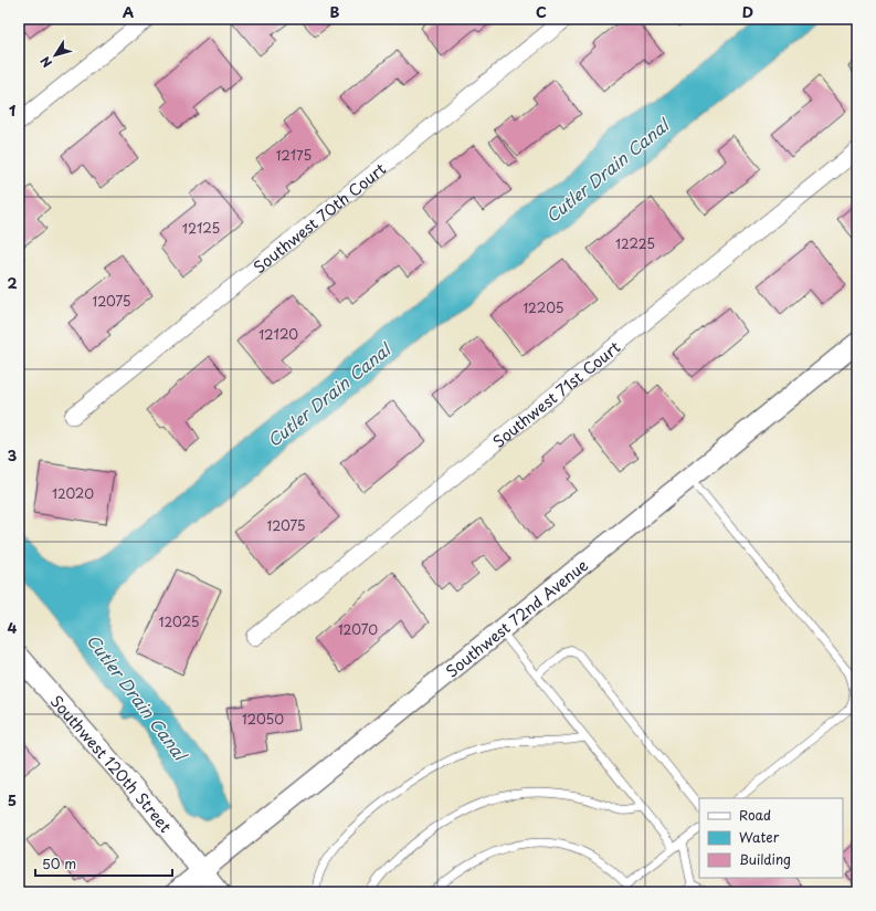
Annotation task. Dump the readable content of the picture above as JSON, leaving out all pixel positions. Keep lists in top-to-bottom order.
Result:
{
  "streets": {
    "street": [
      "Southwest 70th Court",
      "Southwest 71st Court",
      "Southwest 72nd Avenue",
      "Southwest 120th Street"
    ]
  },
  "crossings": [
    ["Southwest 72nd Avenue", "Southwest 120th Street"]
  ],
  "water": ["Cutler Drain Canal"],
  "house_numbers": [
    "12175",
    "12125",
    "12225",
    "12075",
    "12205",
    "12120",
    "12020",
    "12075",
    "12025",
    "12070",
    "12050"
  ],
  "legend": ["Road", "Water", "Building"],
  "scale_bar": "50 m",
  "north": "bottom left",
  "grid": {
    "columns": [
      "A",
      "B",
      "C",
      "D"
    ],
    "rows": [
      "1",
      "2",
      "3",
      "4",
      "5"
    ]
  }
}
